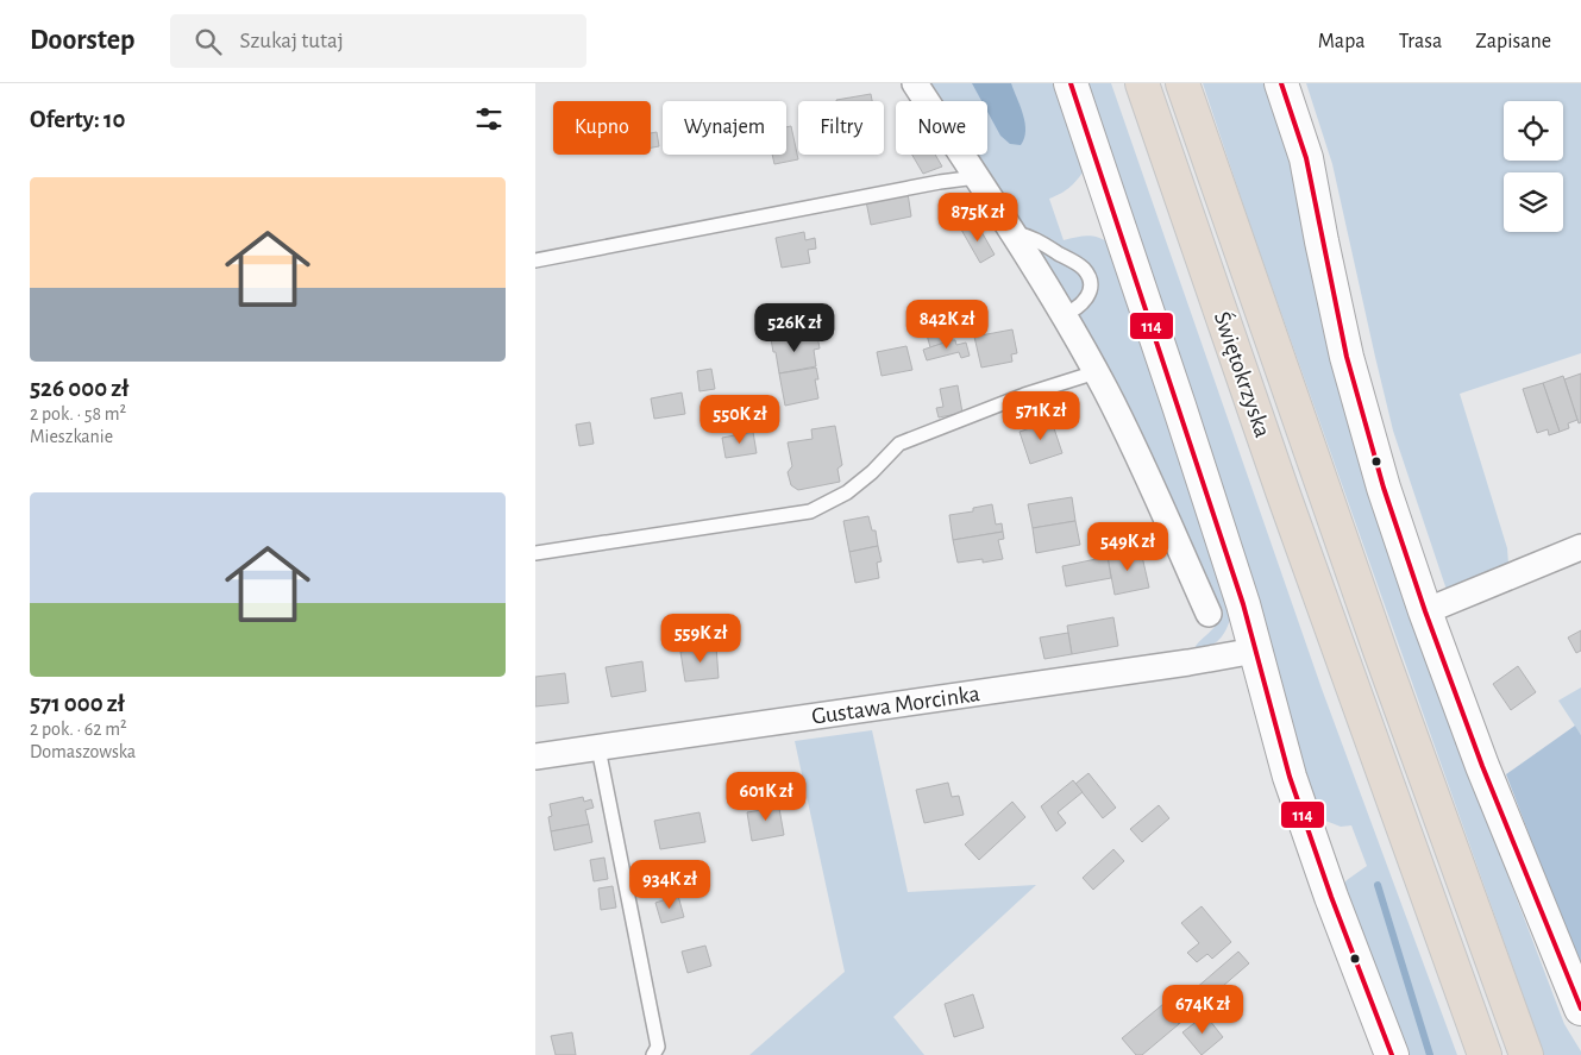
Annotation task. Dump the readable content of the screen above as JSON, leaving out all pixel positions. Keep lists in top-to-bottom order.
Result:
{
  "streets": {
    "highway": ["Świętokrzyska"],
    "street": ["Gustawa Morcinka"]
  },
  "lines": ["transit line 114"],
  "page": {
    "header": "Doorstep",
    "search": "Szukaj tutaj",
    "nav": ["Mapa", "Trasa", "Zapisane"],
    "heading": "Oferty: 10",
    "chip": [
      "Kupno",
      "Wynajem",
      "Filtry",
      "Nowe"
    ],
    "list": [
      {
        "name": "526 000 zł",
        "note": "2 pok. · 58 m² · Mieszkanie"
      },
      {
        "name": "571 000 zł",
        "note": "2 pok. · 62 m² · Domaszowska"
      }
    ],
    "price": [
      "875K zł",
      "842K zł",
      "526K zł",
      "571K zł",
      "550K zł",
      "549K zł",
      "559K zł",
      "601K zł",
      "934K zł",
      "674K zł"
    ]
  }
}
